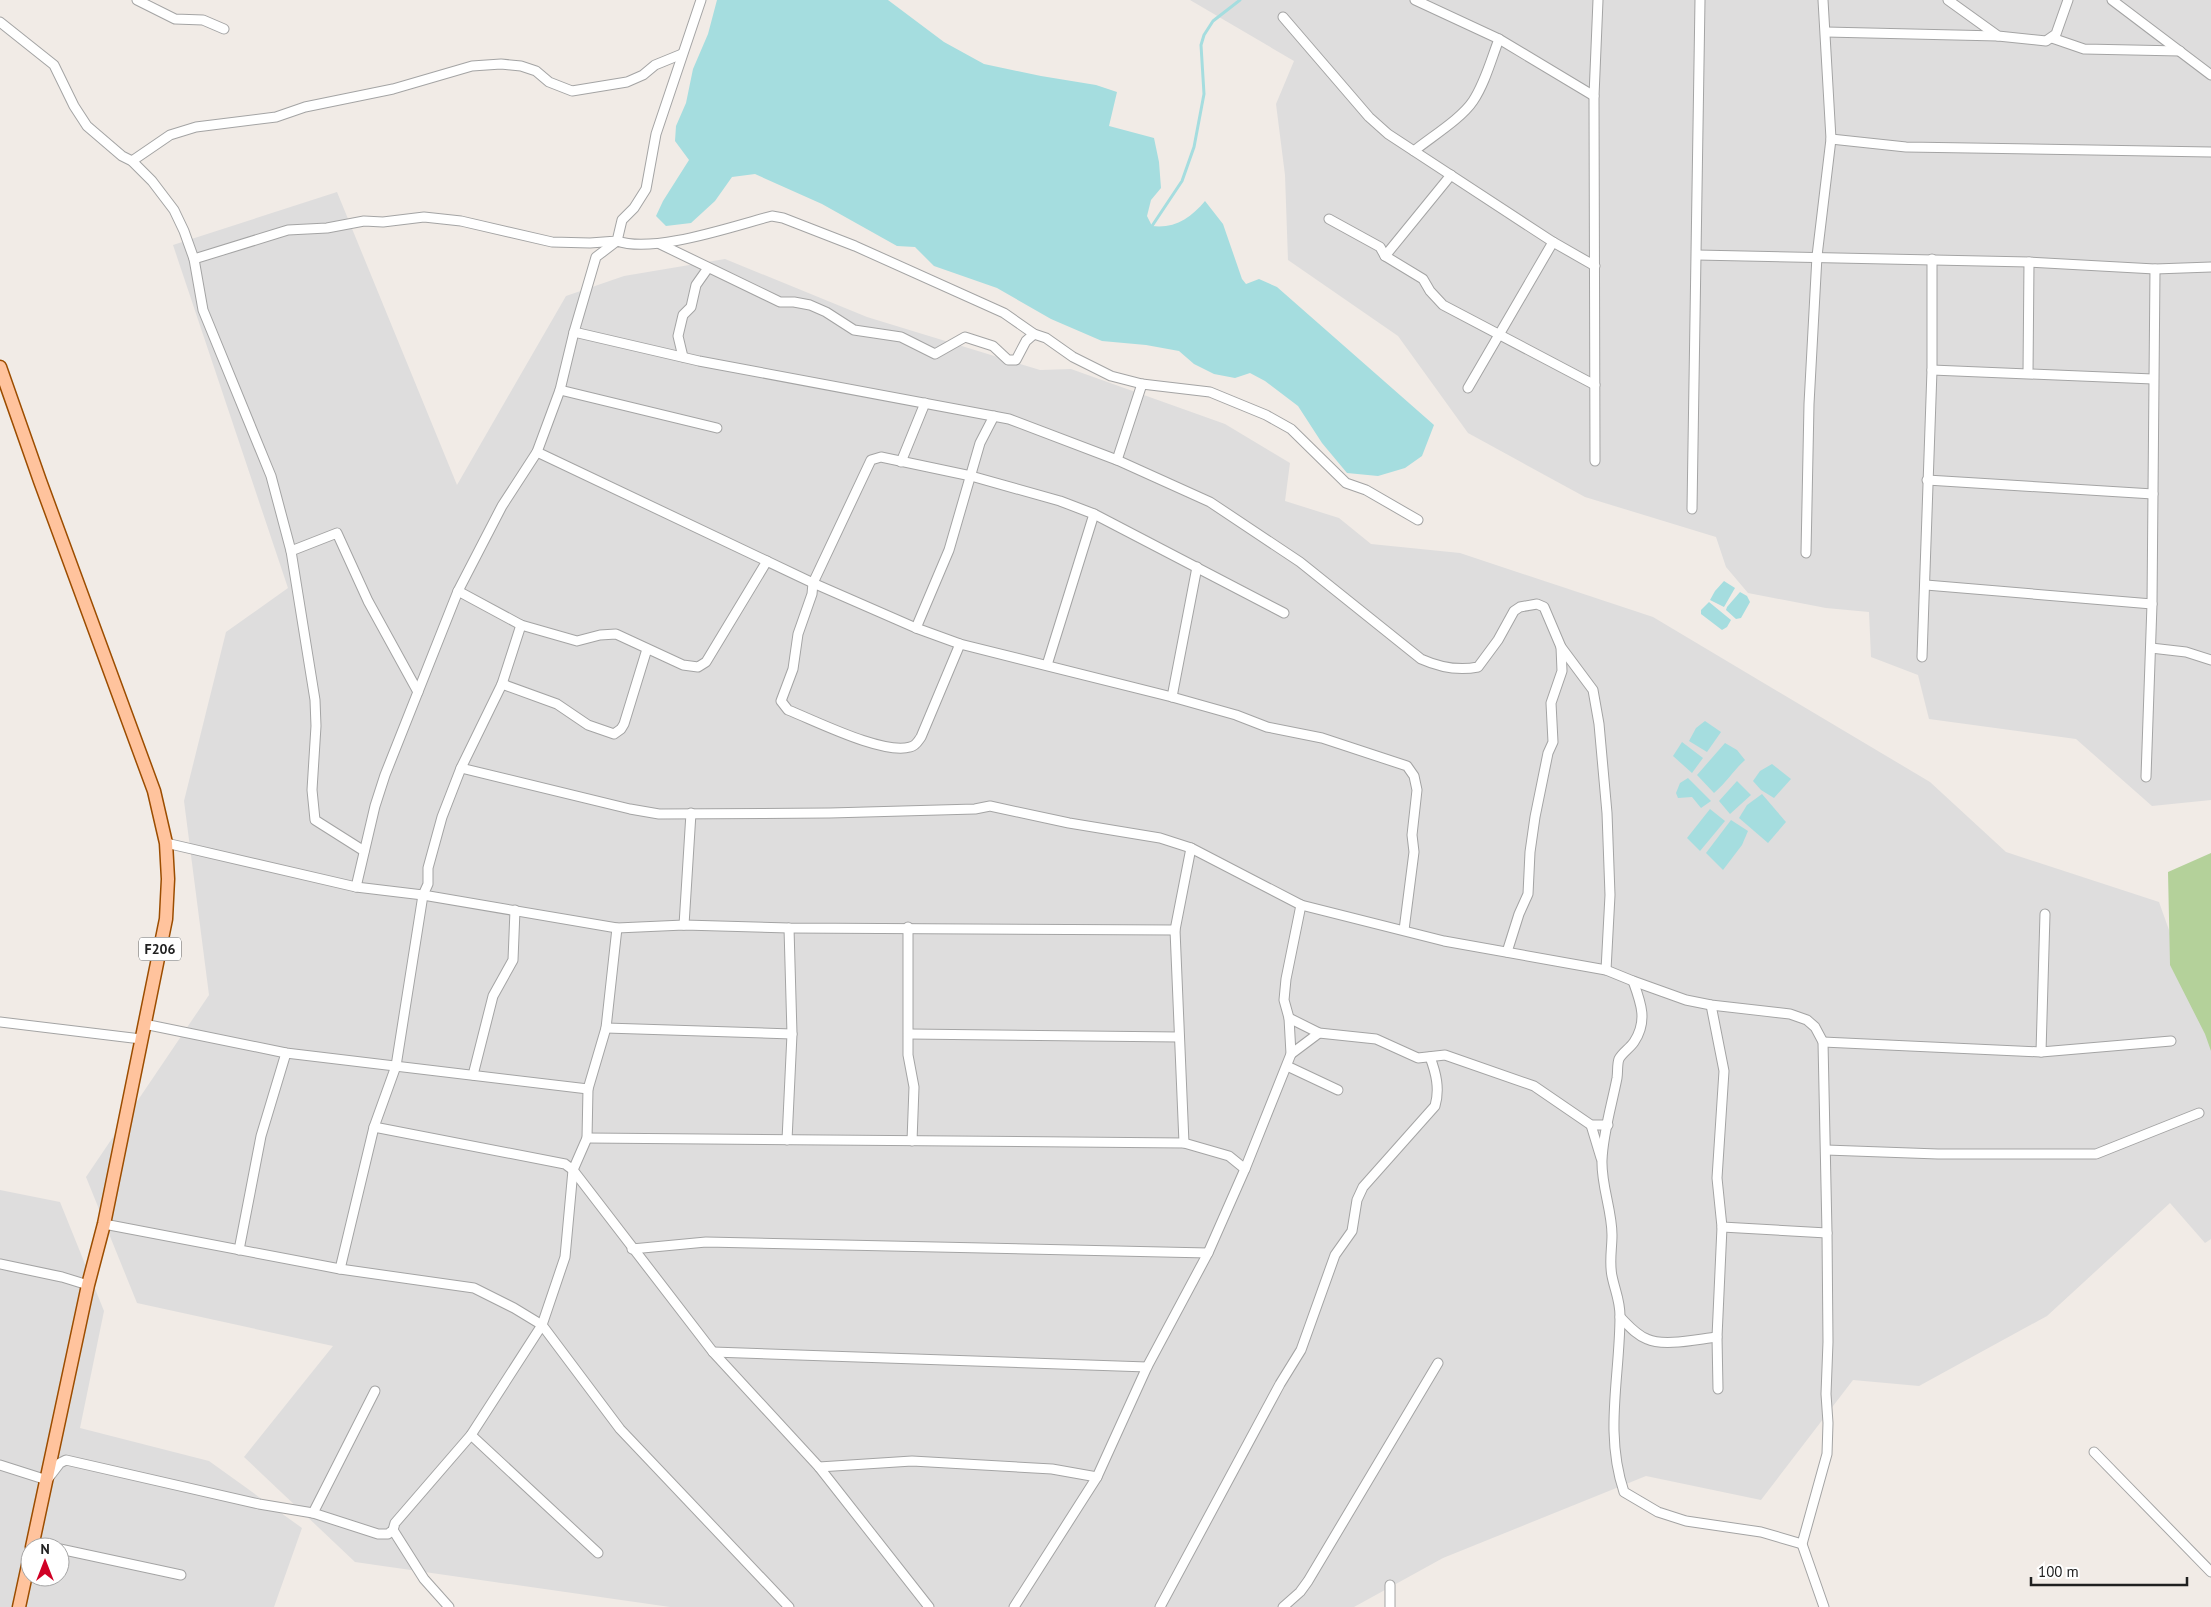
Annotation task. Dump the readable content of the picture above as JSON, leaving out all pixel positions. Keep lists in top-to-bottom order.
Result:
{
  "streets": {
    "main road": ["F206"]
  },
  "scale_bar": "100 m",
  "north": "top"
}
